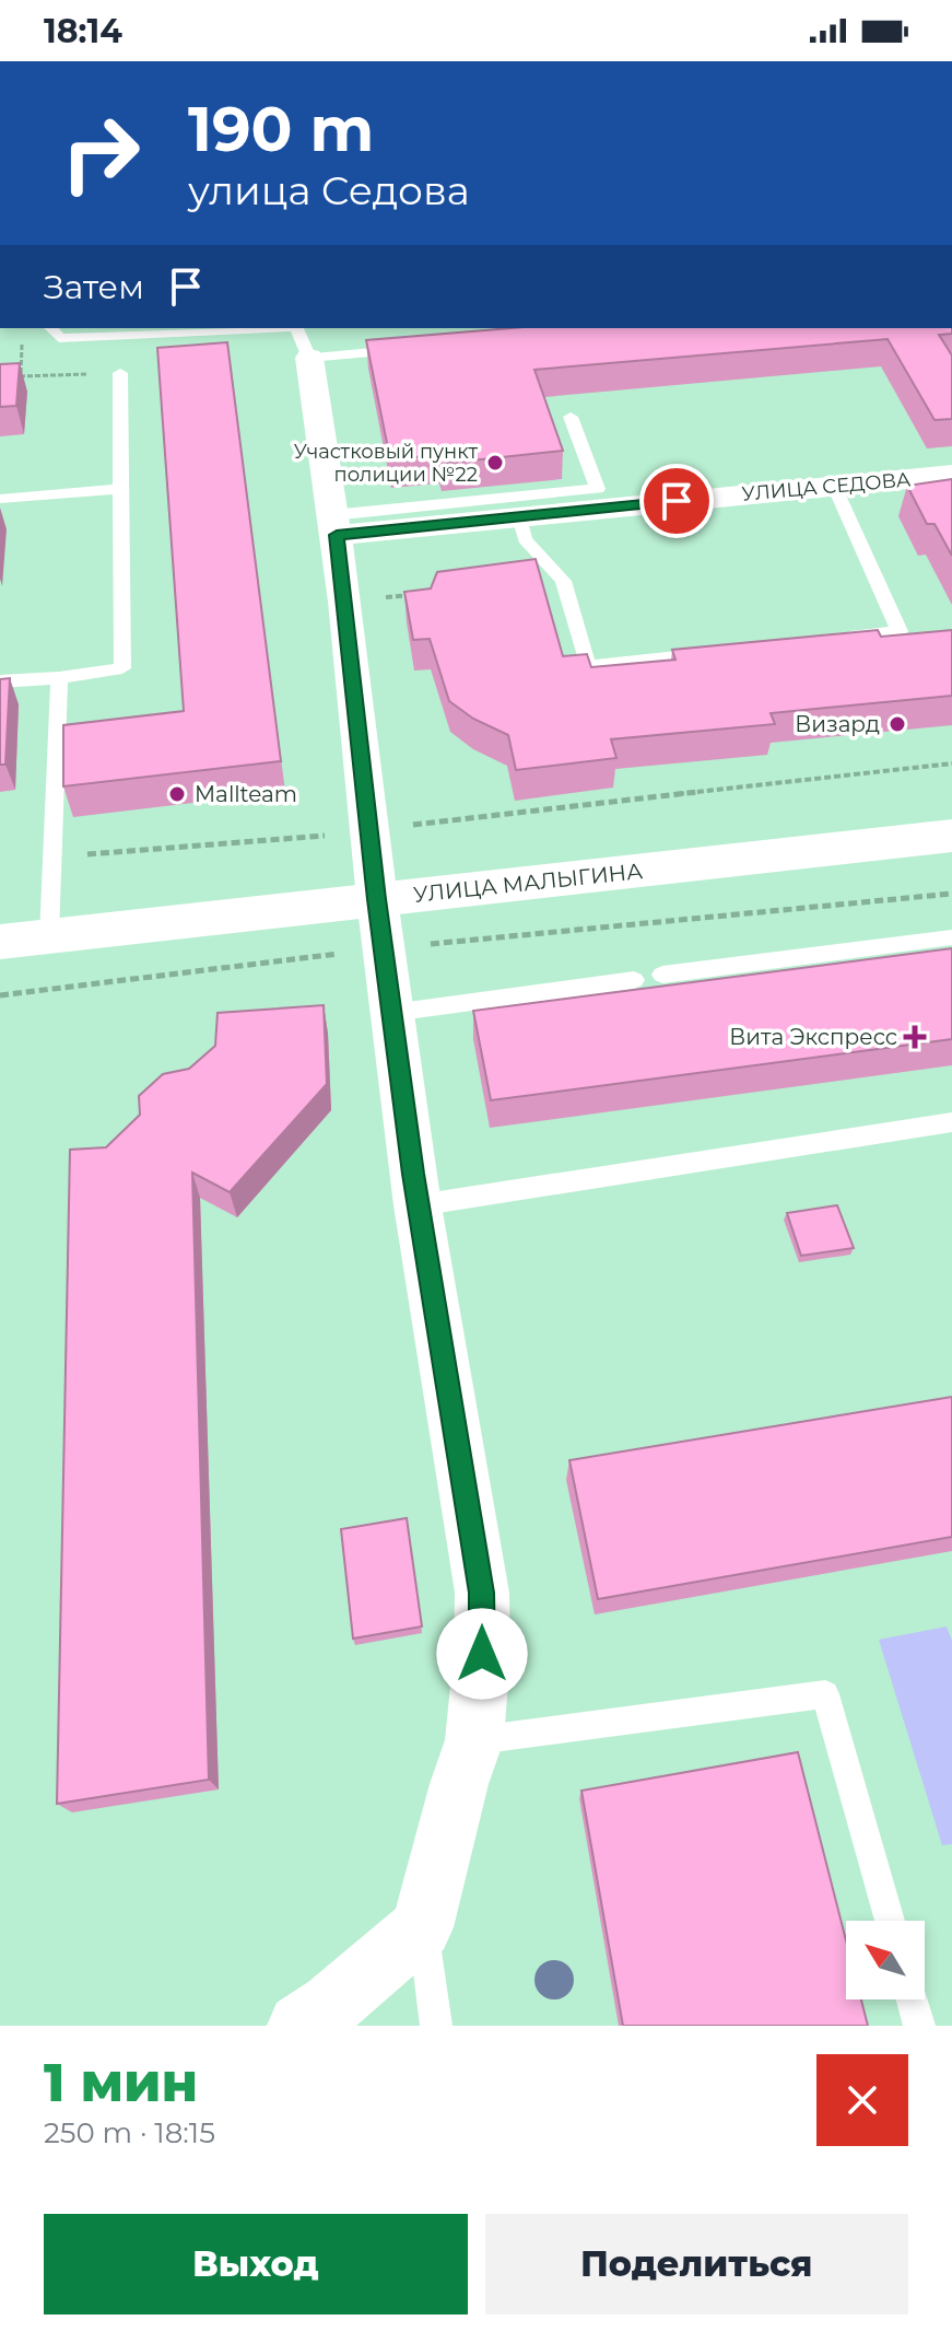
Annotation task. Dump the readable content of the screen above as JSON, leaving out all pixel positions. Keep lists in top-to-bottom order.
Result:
{
  "streets": {
    "street": ["УЛИЦА СЕДОВА", "УЛИЦА МАЛЫГИНА"]
  },
  "places": {
    "other": ["Участковый пункт полиции №22", "Визард", "Mallteam"],
    "health": ["Вита Экспресс"]
  },
  "north": "top left",
  "page": {
    "status": "18:14",
    "turn": ["190 m", "улица Седова"],
    "then": "Затем",
    "heading": ["1 мин", "250 m · 18:15"],
    "buttons": ["Выход", "Поделиться"]
  }
}
